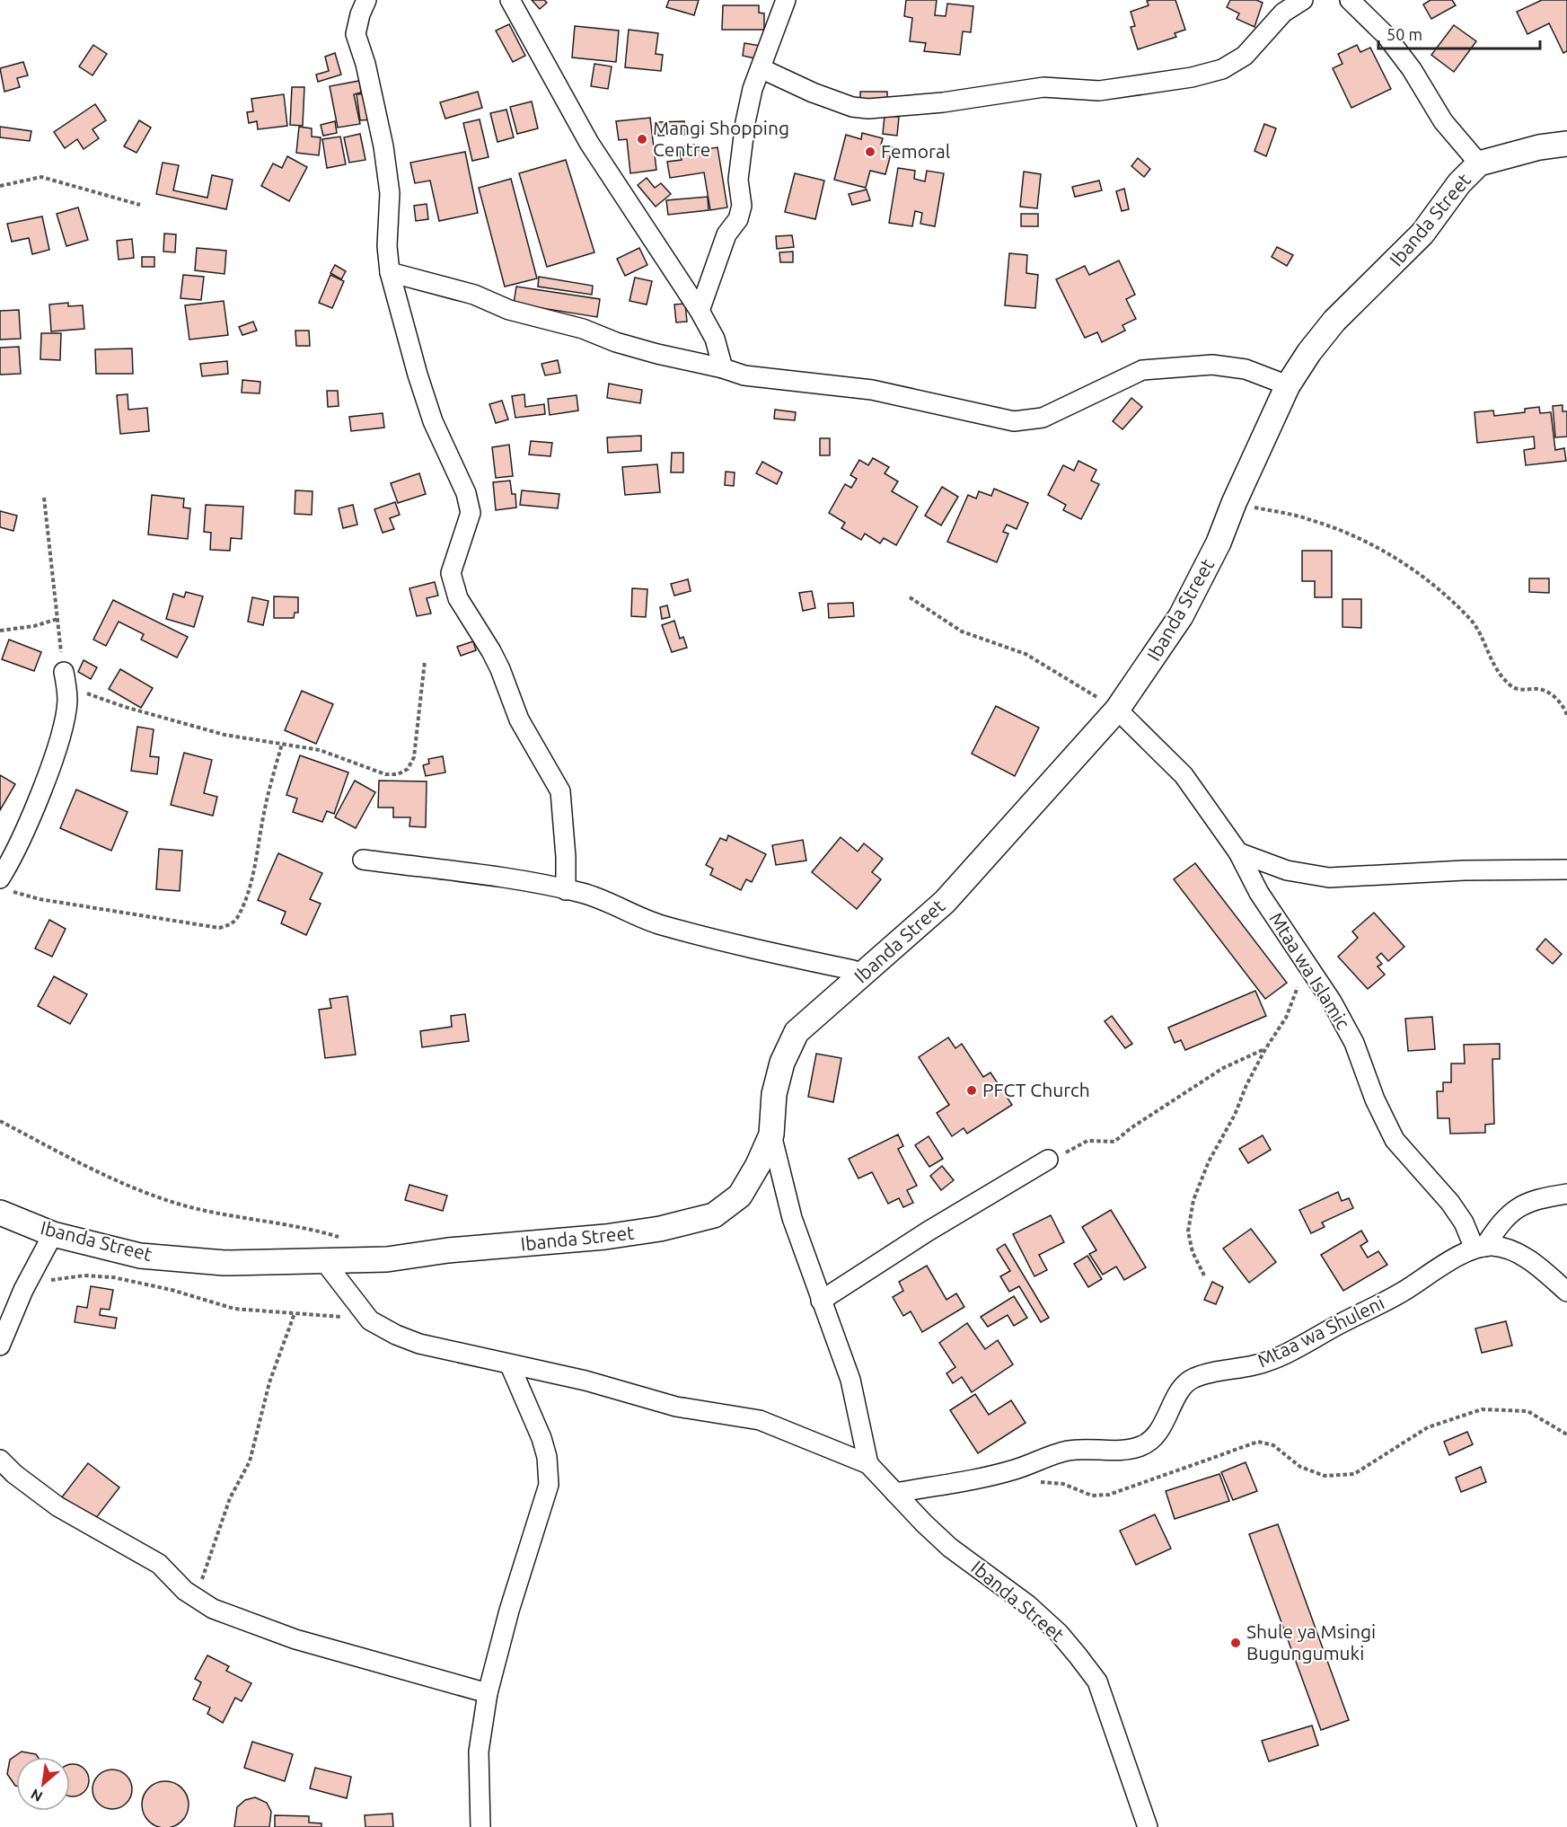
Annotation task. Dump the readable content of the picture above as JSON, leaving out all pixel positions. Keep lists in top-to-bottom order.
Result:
{
  "streets": {
    "street": ["Ibanda Street", "Mtaa wa Islamic", "Mtaa wa Shuleni"]
  },
  "crossings": [
    ["Ibanda Street", "Mtaa wa Islamic"],
    ["Ibanda Street", "Mtaa wa Shuleni"],
    ["Mtaa wa Islamic", "Mtaa wa Shuleni"]
  ],
  "places": [
    "Mangi Shopping Centre",
    "Femoral",
    "PFCT Church",
    "Shule ya Msingi Bugungumuki"
  ],
  "scale_bar": "50 m",
  "north": "bottom left"
}
